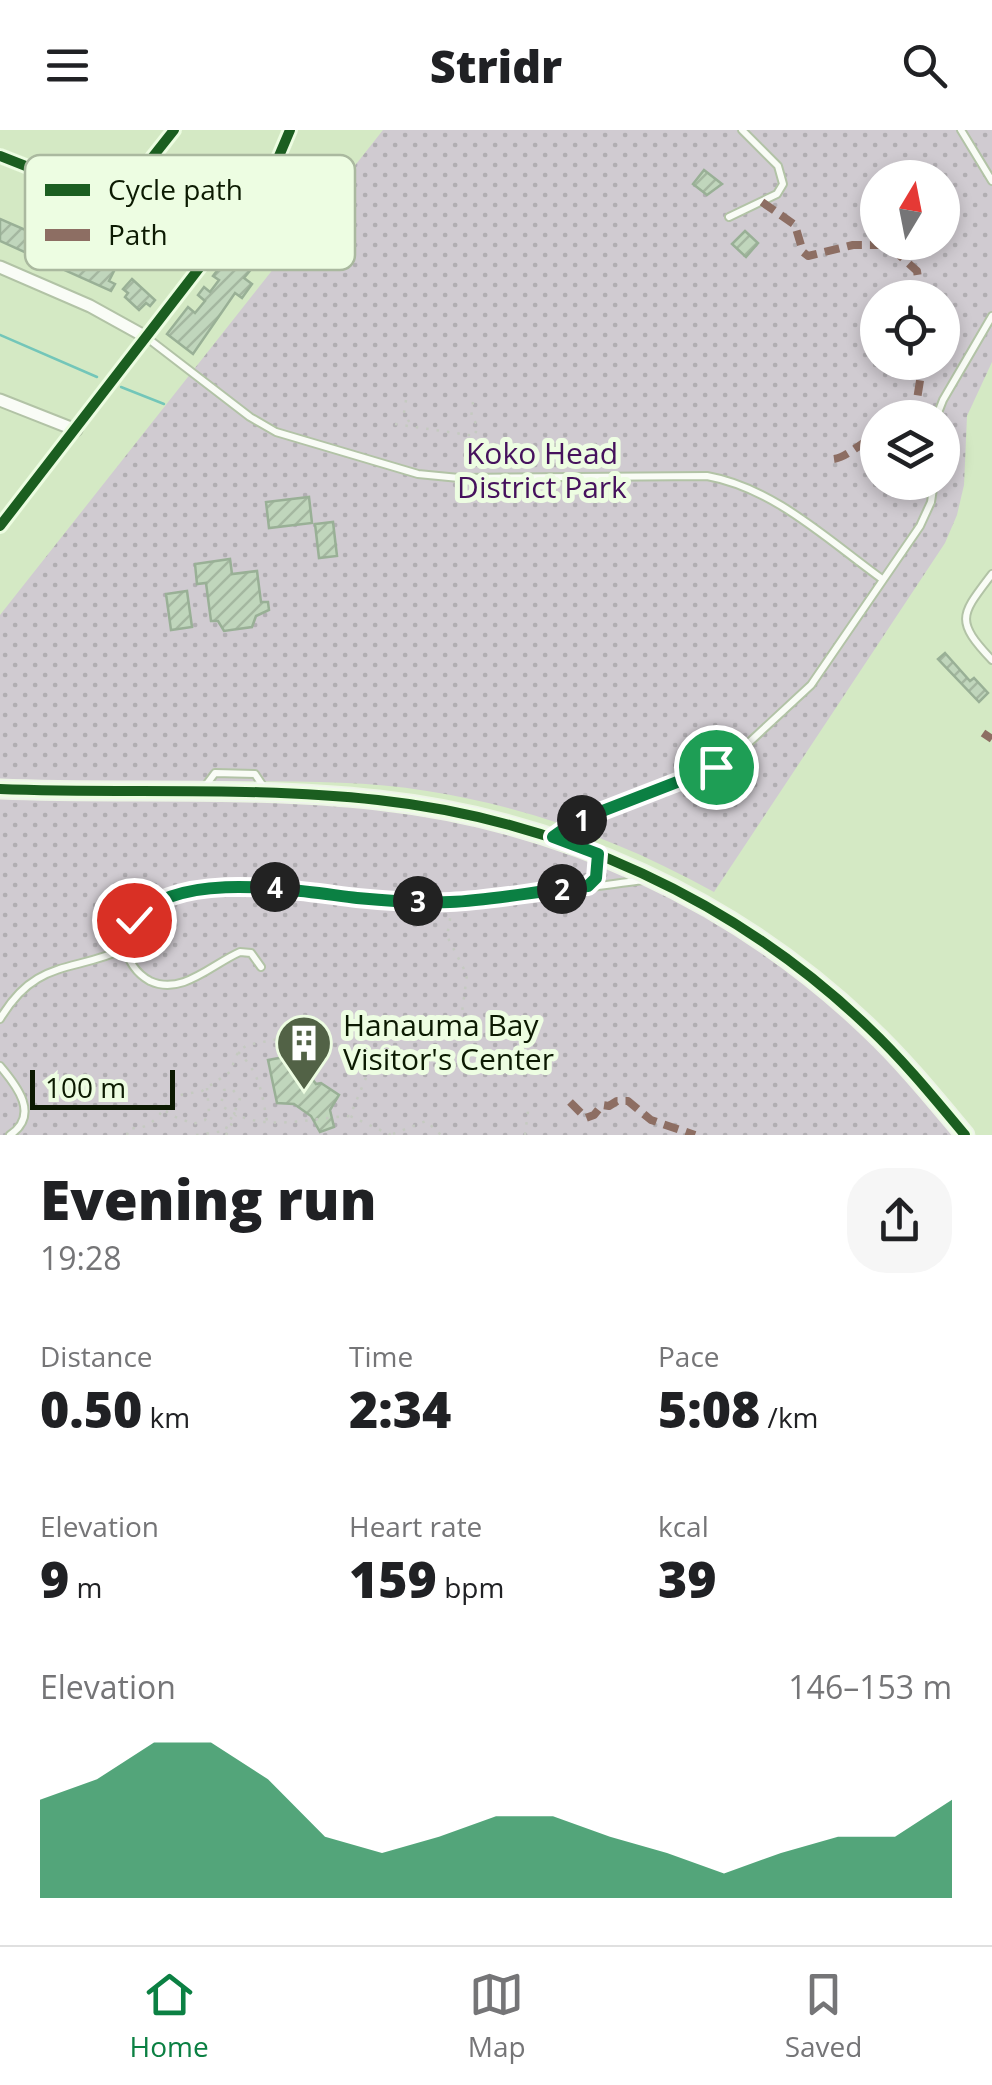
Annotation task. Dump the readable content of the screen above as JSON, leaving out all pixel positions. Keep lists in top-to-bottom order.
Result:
{
  "parks": ["Koko Head District Park"],
  "places": {
    "building": ["Hanauma Bay Visitor's Center"]
  },
  "legend": ["Cycle path", "Path"],
  "scale_bar": "100 m",
  "north": "top",
  "page": {
    "header": "Stridr",
    "pins": [
      "1",
      "4",
      "2",
      "3"
    ],
    "scale": "100 m",
    "heading": ["Evening run", "19:28"],
    "stats": [
      ["Distance", "0.50 km"],
      ["Time", "2:34"],
      ["Pace", "5:08 /km"],
      ["Elevation", "9 m"],
      ["Heart rate", "159 bpm"],
      ["kcal", "39"]
    ],
    "chart": ["Elevation", "146–153 m"],
    "tabs": ["Home", "Map", "Saved"]
  }
}
